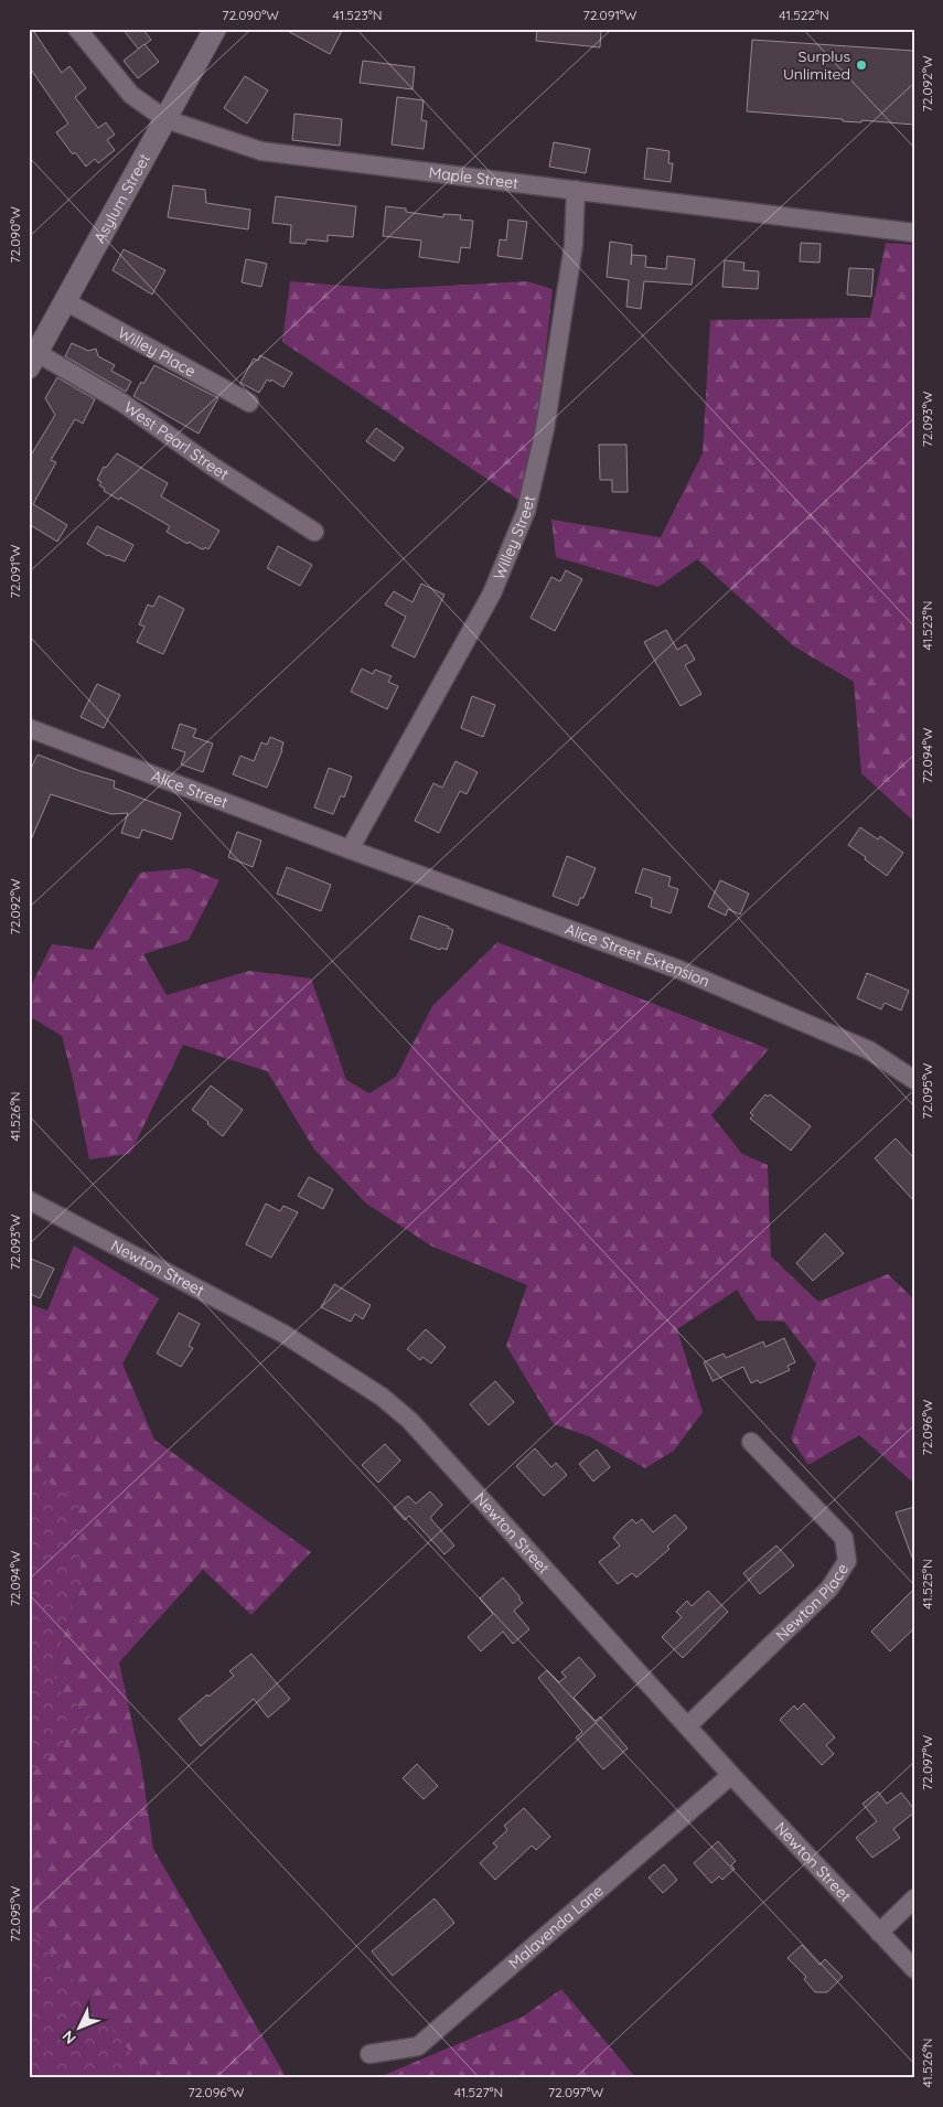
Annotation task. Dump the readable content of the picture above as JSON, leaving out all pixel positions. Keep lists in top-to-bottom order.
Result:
{
  "streets": {
    "street": [
      "Maple Street",
      "Asylum Street",
      "Willey Place",
      "West Pearl Street",
      "Willey Street",
      "Alice Street",
      "Alice Street Extension",
      "Newton Street",
      "Newton Place",
      "Malavenda Lane"
    ]
  },
  "crossings": [
    ["Maple Street", "Asylum Street"],
    ["Maple Street", "Willey Street"],
    ["Asylum Street", "Willey Place"],
    ["Asylum Street", "West Pearl Street"],
    ["Willey Street", "Alice Street"],
    ["Willey Street", "Alice Street Extension"],
    ["Alice Street", "Alice Street Extension"],
    ["Newton Street", "Newton Place"],
    ["Newton Street", "Malavenda Lane"]
  ],
  "places": ["Surplus Unlimited"],
  "north": "bottom left",
  "coordinates": [
    "72.090°W",
    "41.523°N",
    "72.091°W",
    "41.522°N",
    "72.092°W",
    "72.093°W",
    "72.094°W",
    "72.095°W",
    "41.526°N",
    "72.096°W",
    "41.525°N",
    "72.097°W",
    "41.527°N"
  ]
}
